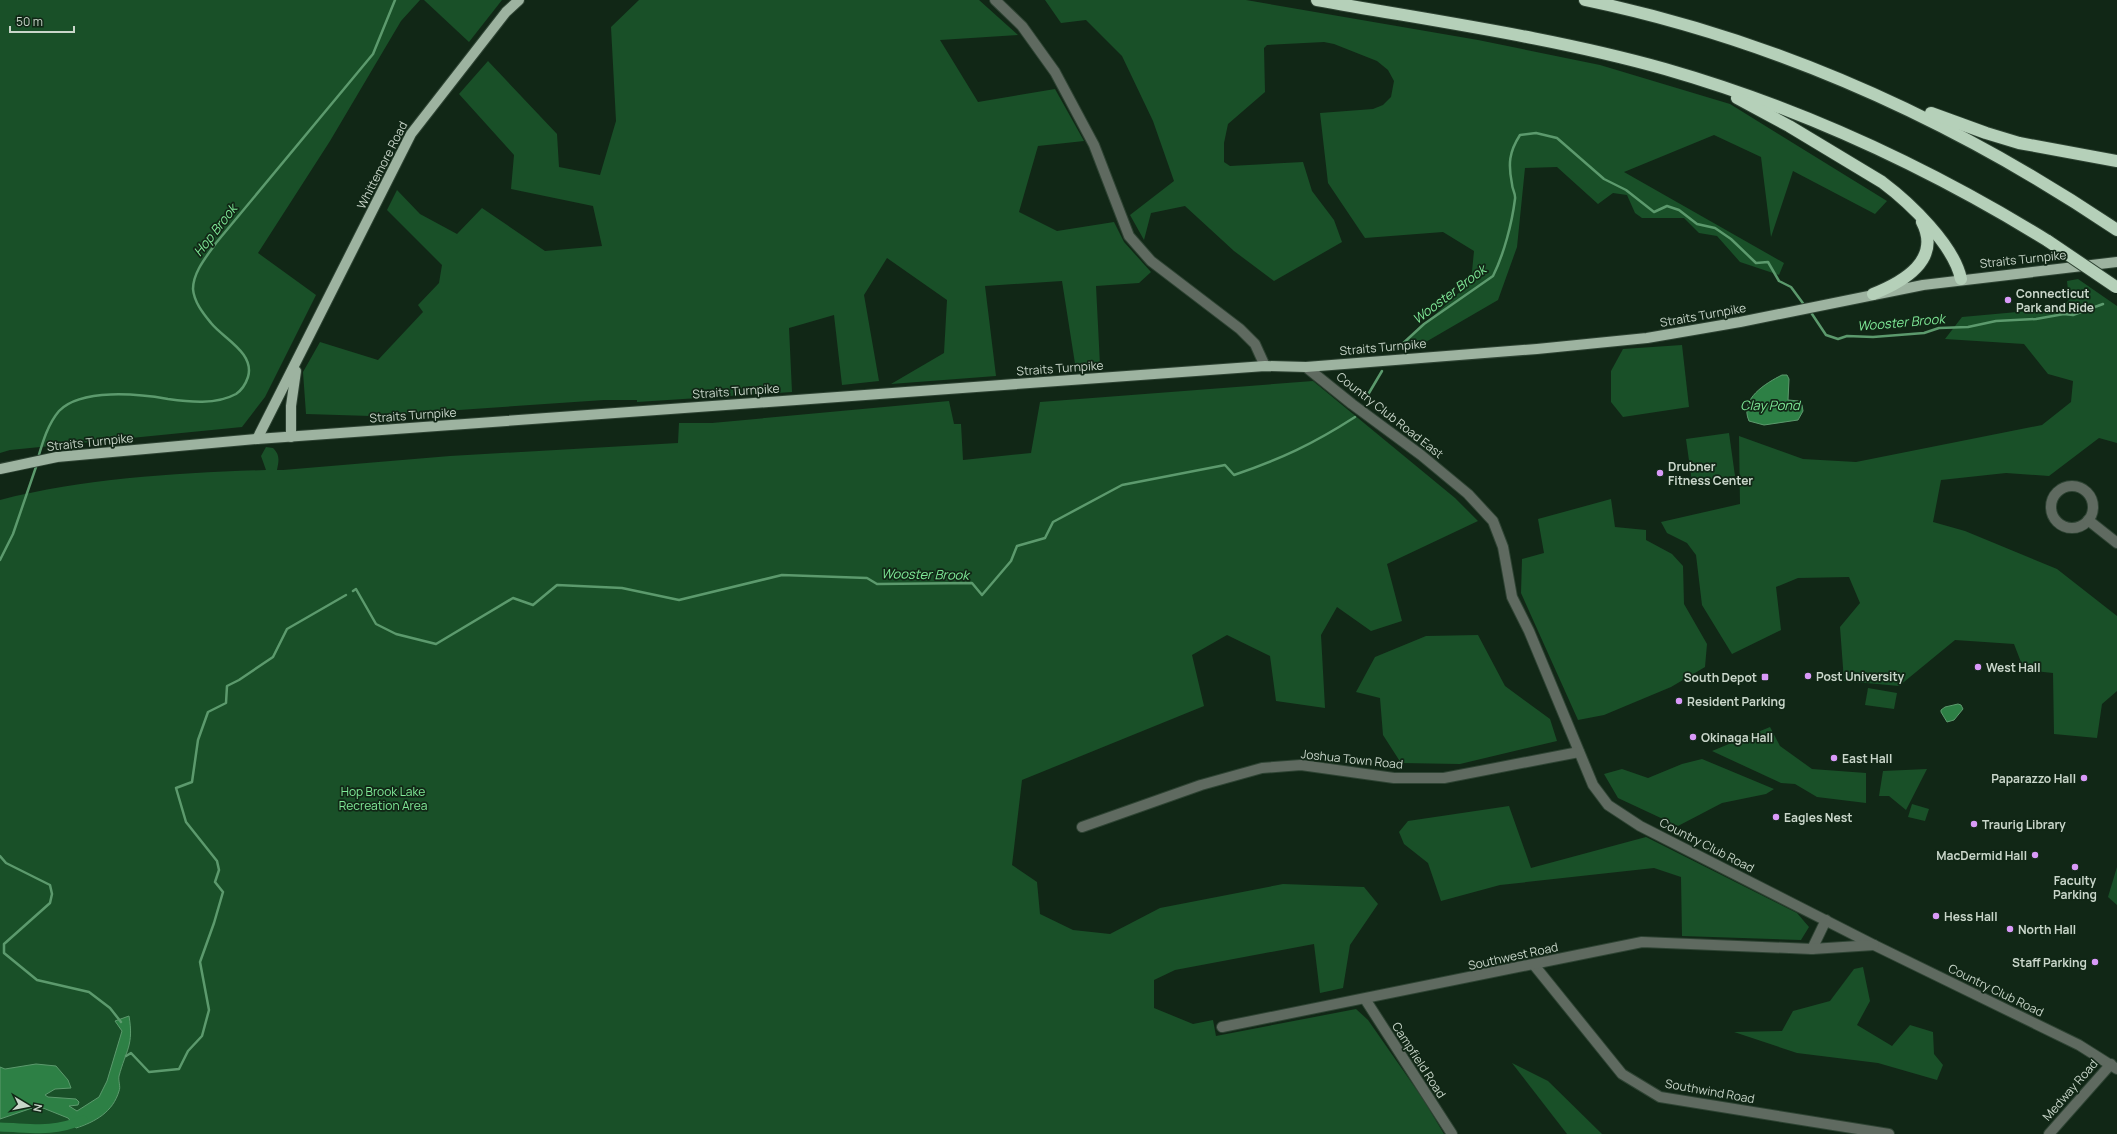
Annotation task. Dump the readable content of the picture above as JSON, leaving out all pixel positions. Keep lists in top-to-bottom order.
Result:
{
  "streets": {
    "main road": ["Whittemore Road", "Straits Turnpike"],
    "street": [
      "Country Club Road East",
      "Joshua Town Road",
      "Country Club Road",
      "Southwest Road",
      "Campfield Road",
      "Medway Road",
      "Southwind Road"
    ]
  },
  "crossings": [
    ["Whittemore Road", "Straits Turnpike"],
    ["Straits Turnpike", "Country Club Road East"],
    ["Country Club Road East", "Country Club Road"],
    ["Joshua Town Road", "Country Club Road"],
    ["Country Club Road", "Southwest Road"],
    ["Country Club Road", "Medway Road"],
    ["Southwest Road", "Campfield Road"],
    ["Southwest Road", "Southwind Road"]
  ],
  "water": ["Hop Brook", "Wooster Brook", "Clay Pond"],
  "parks": ["Hop Brook Lake Recreation Area"],
  "places": {
    "other": [
      "Connecticut Park and Ride",
      "Drubner Fitness Center",
      "West Hall",
      "Post University",
      "Resident Parking",
      "Okinaga Hall",
      "East Hall",
      "Paparazzo Hall",
      "Eagles Nest",
      "Traurig Library",
      "MacDermid Hall",
      "Faculty Parking",
      "Hess Hall",
      "North Hall",
      "Staff Parking"
    ],
    "transit": ["South Depot"]
  },
  "scale_bar": "50 m",
  "north": "right"
}
